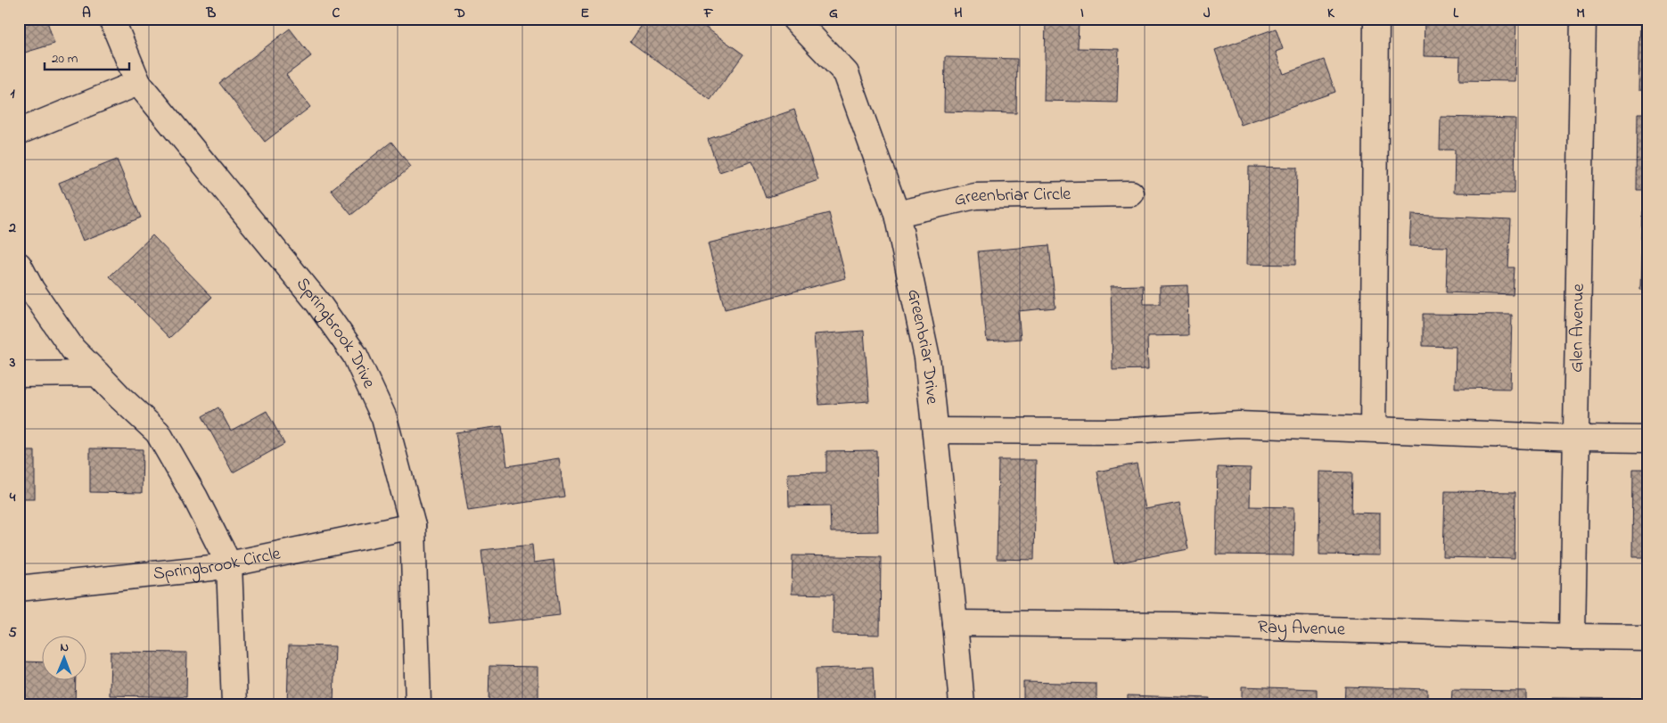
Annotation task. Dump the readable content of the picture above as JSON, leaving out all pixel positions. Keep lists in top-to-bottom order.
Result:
{
  "streets": {
    "street": [
      "Greenbriar Circle",
      "Glen Avenue",
      "Springbrook Drive",
      "Greenbriar Drive",
      "Springbrook Circle",
      "Ray Avenue"
    ]
  },
  "crossings": [
    ["Greenbriar Circle", "Greenbriar Drive"],
    ["Glen Avenue", "Ray Avenue"],
    ["Springbrook Drive", "Springbrook Circle"],
    ["Greenbriar Drive", "Ray Avenue"]
  ],
  "scale_bar": "20 m",
  "north": "top",
  "grid": {
    "columns": [
      "A",
      "B",
      "C",
      "D",
      "E",
      "F",
      "G",
      "H",
      "I",
      "J",
      "K",
      "L",
      "M"
    ],
    "rows": [
      "1",
      "2",
      "3",
      "4",
      "5"
    ]
  }
}
